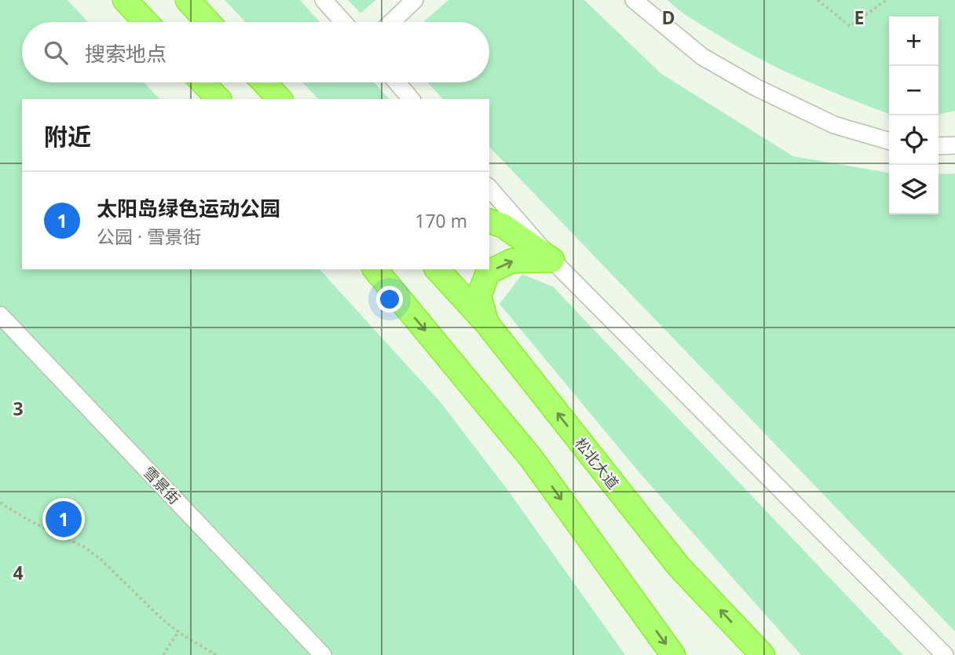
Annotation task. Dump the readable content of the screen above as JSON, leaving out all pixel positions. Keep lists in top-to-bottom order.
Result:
{
  "streets": {
    "highway": ["松北大道"],
    "street": ["雪景街"]
  },
  "page": {
    "map_buttons": ["+", "−"],
    "search": "搜索地点",
    "heading": "附近",
    "list": [
      {
        "mark": "1",
        "name": "太阳岛绿色运动公园",
        "note": "公园 · 雪景街",
        "value": "170 m"
      }
    ],
    "pins": "1"
  },
  "grid": {
    "columns": ["D", "E"],
    "rows": ["3", "4"]
  }
}
